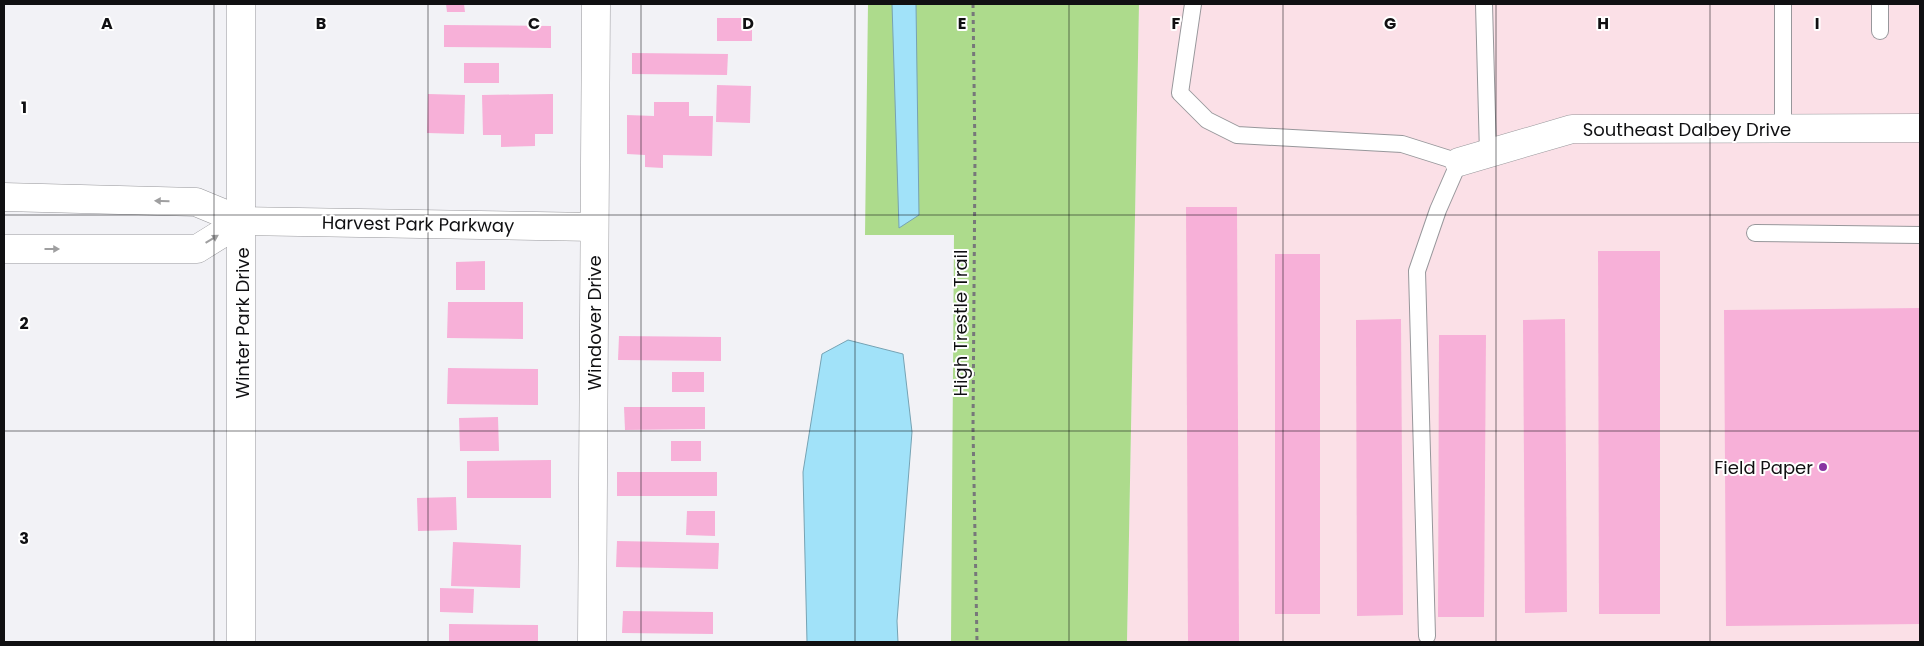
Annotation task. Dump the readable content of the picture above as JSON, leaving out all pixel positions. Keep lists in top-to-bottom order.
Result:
{
  "streets": {
    "street": [
      "Southeast Dalbey Drive",
      "Harvest Park Parkway",
      "Winter Park Drive",
      "Windover Drive"
    ],
    "path": ["High Trestle Trail"]
  },
  "crossings": [
    ["Harvest Park Parkway", "Winter Park Drive"],
    ["Harvest Park Parkway", "Windover Drive"]
  ],
  "places": ["Field Paper"],
  "grid": {
    "columns": [
      "A",
      "B",
      "C",
      "D",
      "E",
      "F",
      "G",
      "H",
      "I"
    ],
    "rows": ["1", "2", "3"]
  }
}
